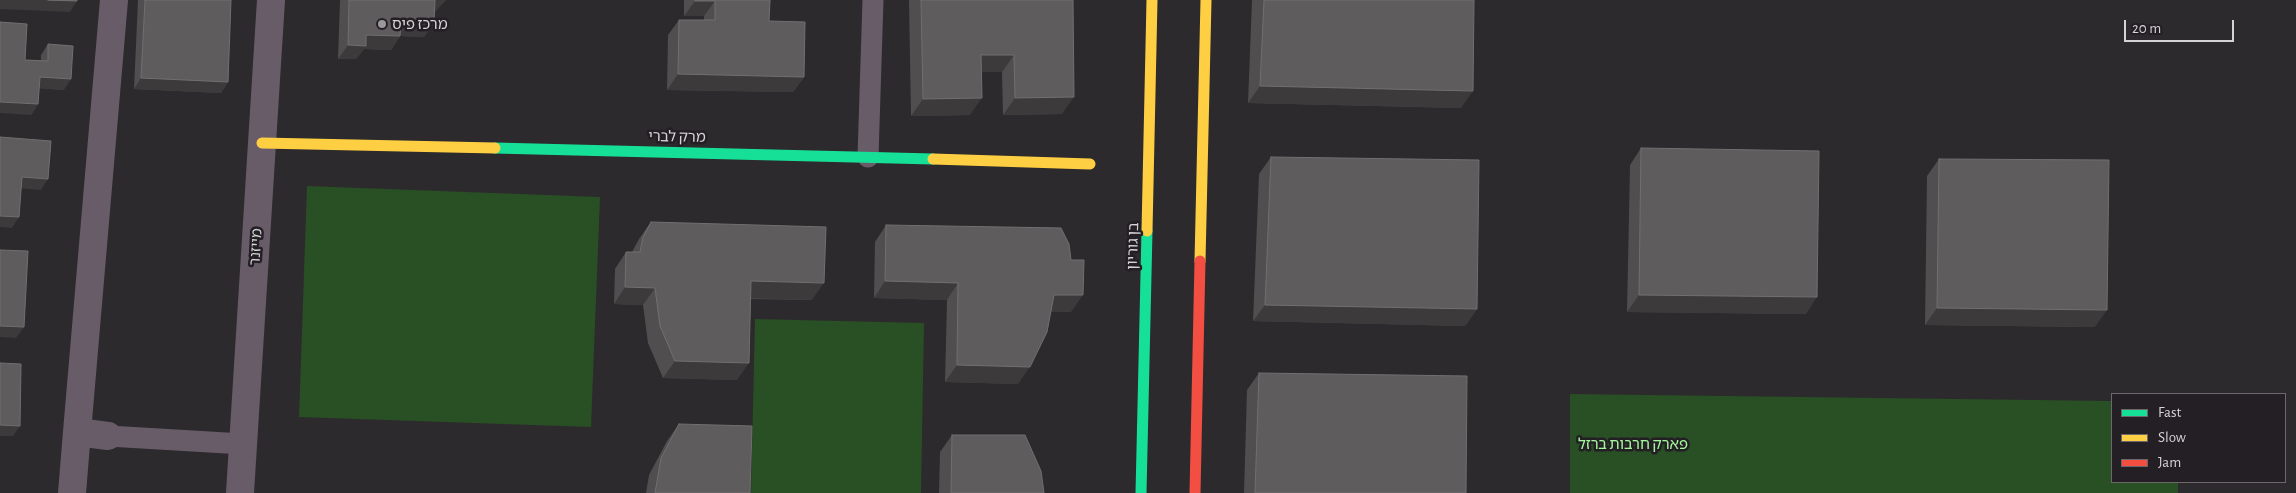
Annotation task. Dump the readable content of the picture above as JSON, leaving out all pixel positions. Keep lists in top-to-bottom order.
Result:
{
  "streets": {
    "street": ["מרק לברי", "בן גוריון", "מייזנר"]
  },
  "crossings": [
    ["מרק לברי", "מייזנר"]
  ],
  "parks": ["פארק חרבות ברזל"],
  "places": ["מרכז פיס"],
  "legend": ["Fast", "Slow", "Jam"],
  "scale_bar": "20 m"
}
